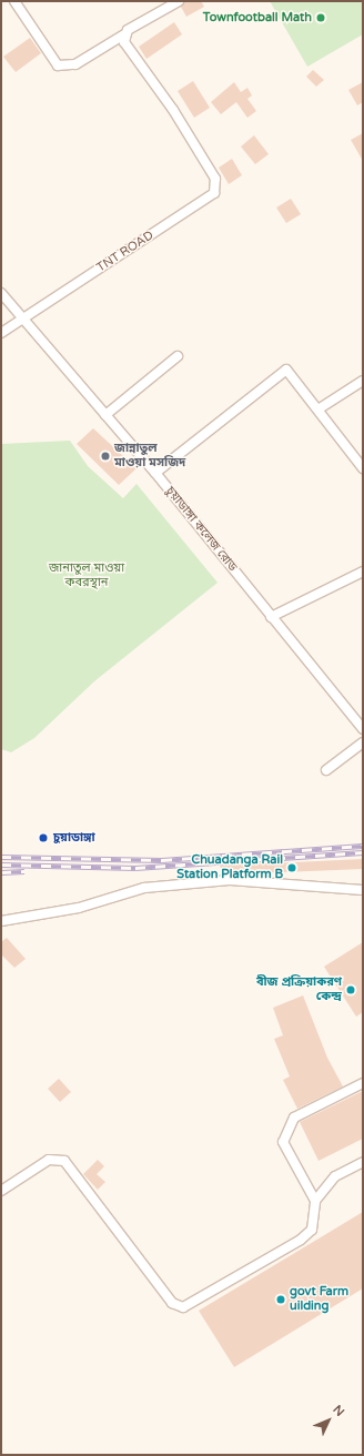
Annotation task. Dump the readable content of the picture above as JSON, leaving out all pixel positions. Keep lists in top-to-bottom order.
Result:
{
  "streets": {
    "street": ["TNT ROAD", "চুয়াডাঙ্গা কলেজ রোড"]
  },
  "crossings": [
    ["TNT ROAD", "চুয়াডাঙ্গা কলেজ রোড"]
  ],
  "parks": ["জানাতুল মাওয়া কবরস্থান"],
  "places": [
    "Townfootball Math",
    "জান্নাতুল মাওয়া মসজিদ",
    "চুয়াডাঙ্গা",
    "Chuadanga Rail Station Platform B",
    "বীজ প্রক্রিয়াকরণ কেন্দ্র",
    "govt Farm uilding"
  ],
  "north": "top right"
}
